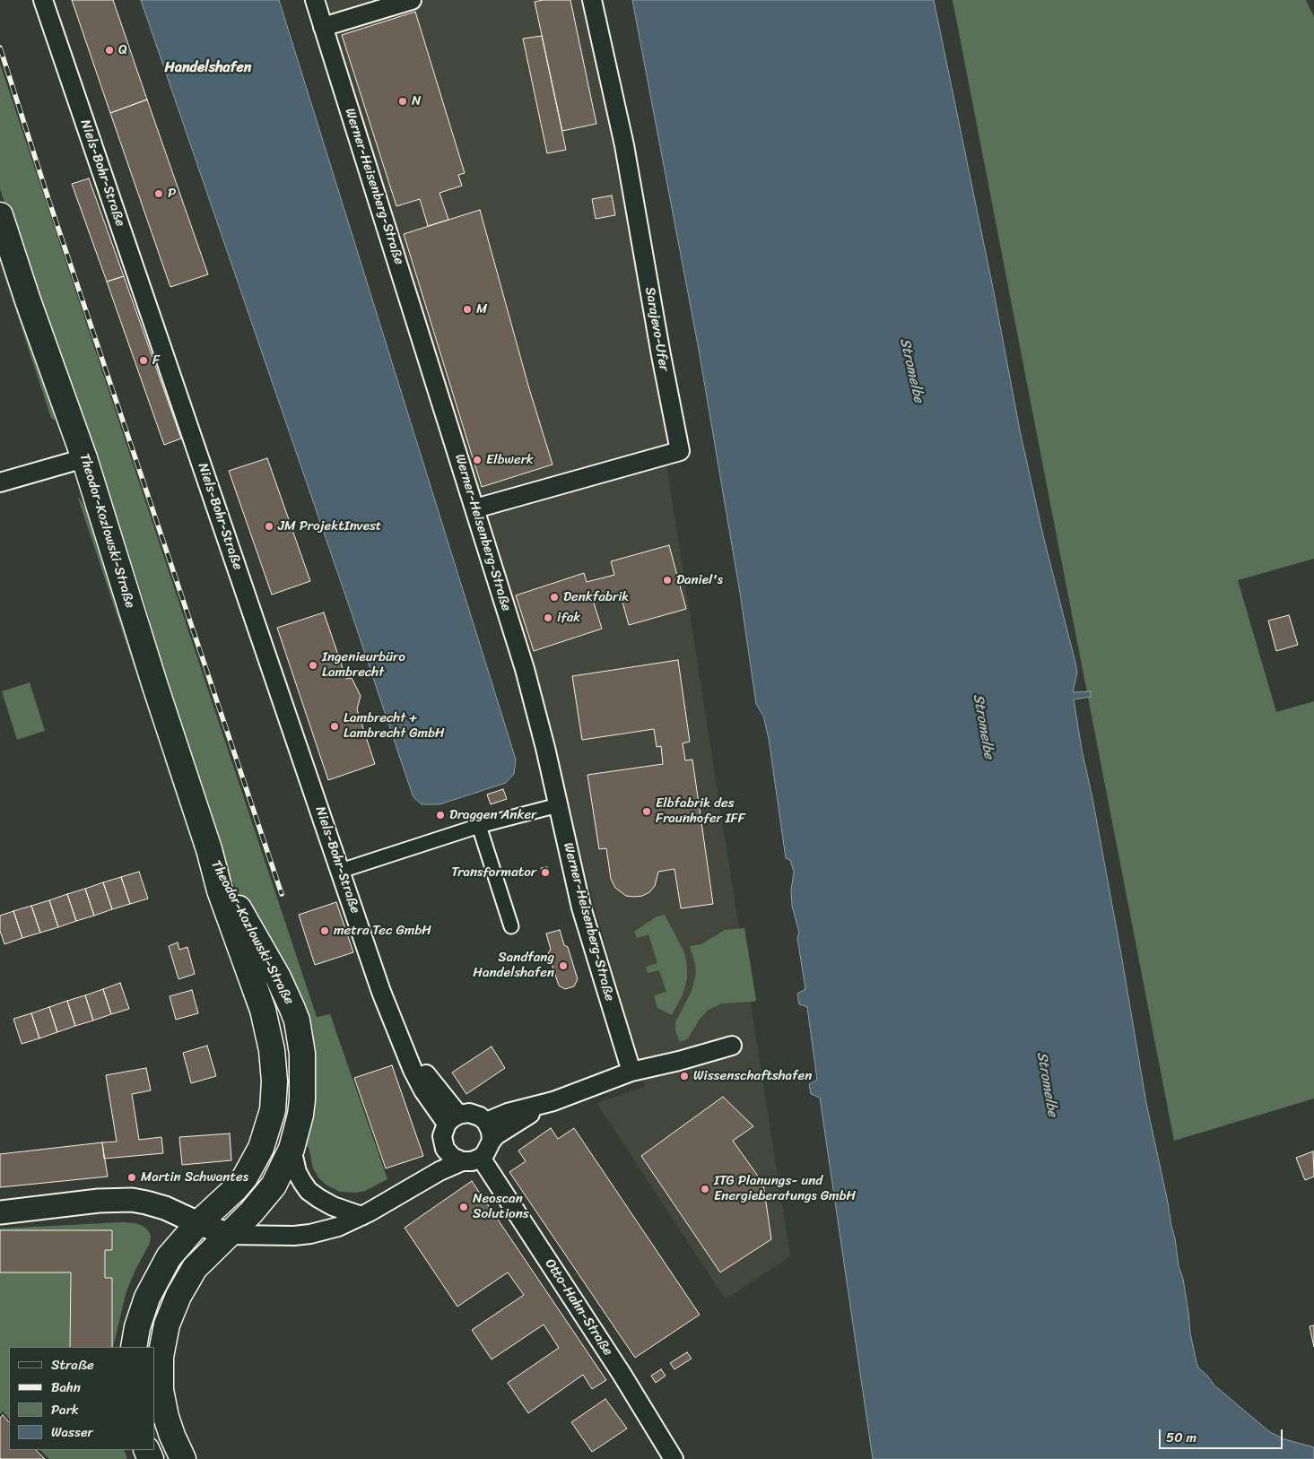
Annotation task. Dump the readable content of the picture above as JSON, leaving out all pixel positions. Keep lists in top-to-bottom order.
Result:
{
  "streets": {
    "main road": ["Theodor-Kozlowski-Straße"],
    "street": [
      "Niels-Bohr-Straße",
      "Werner-Heisenberg-Straße",
      "Sarajevo-Ufer",
      "Otto-Hahn-Straße"
    ]
  },
  "crossings": [
    ["Niels-Bohr-Straße", "Otto-Hahn-Straße"],
    ["Werner-Heisenberg-Straße", "Sarajevo-Ufer"]
  ],
  "districts": ["Handelshafen"],
  "water": ["Stromelbe"],
  "places": [
    "Q",
    "N",
    "P",
    "M",
    "F",
    "Elbwerk",
    "JM ProjektInvest",
    "Daniel's",
    "Denkfabrik",
    "ifak",
    "Ingenieurbüro Lambrecht",
    "Lambrecht + Lambrecht GmbH",
    "Elbfabrik des Fraunhofer IFF",
    "Draggen Anker",
    "Transformator",
    "metra Tec GmbH",
    "Sandfang Handelshafen",
    "Wissenschaftshafen",
    "Martin Schwantes",
    "ITG Planungs- und Energieberatungs GmbH",
    "Neoscan Solutions"
  ],
  "legend": [
    "Straße",
    "Bahn",
    "Park",
    "Wasser"
  ],
  "scale_bar": "50 m"
}
